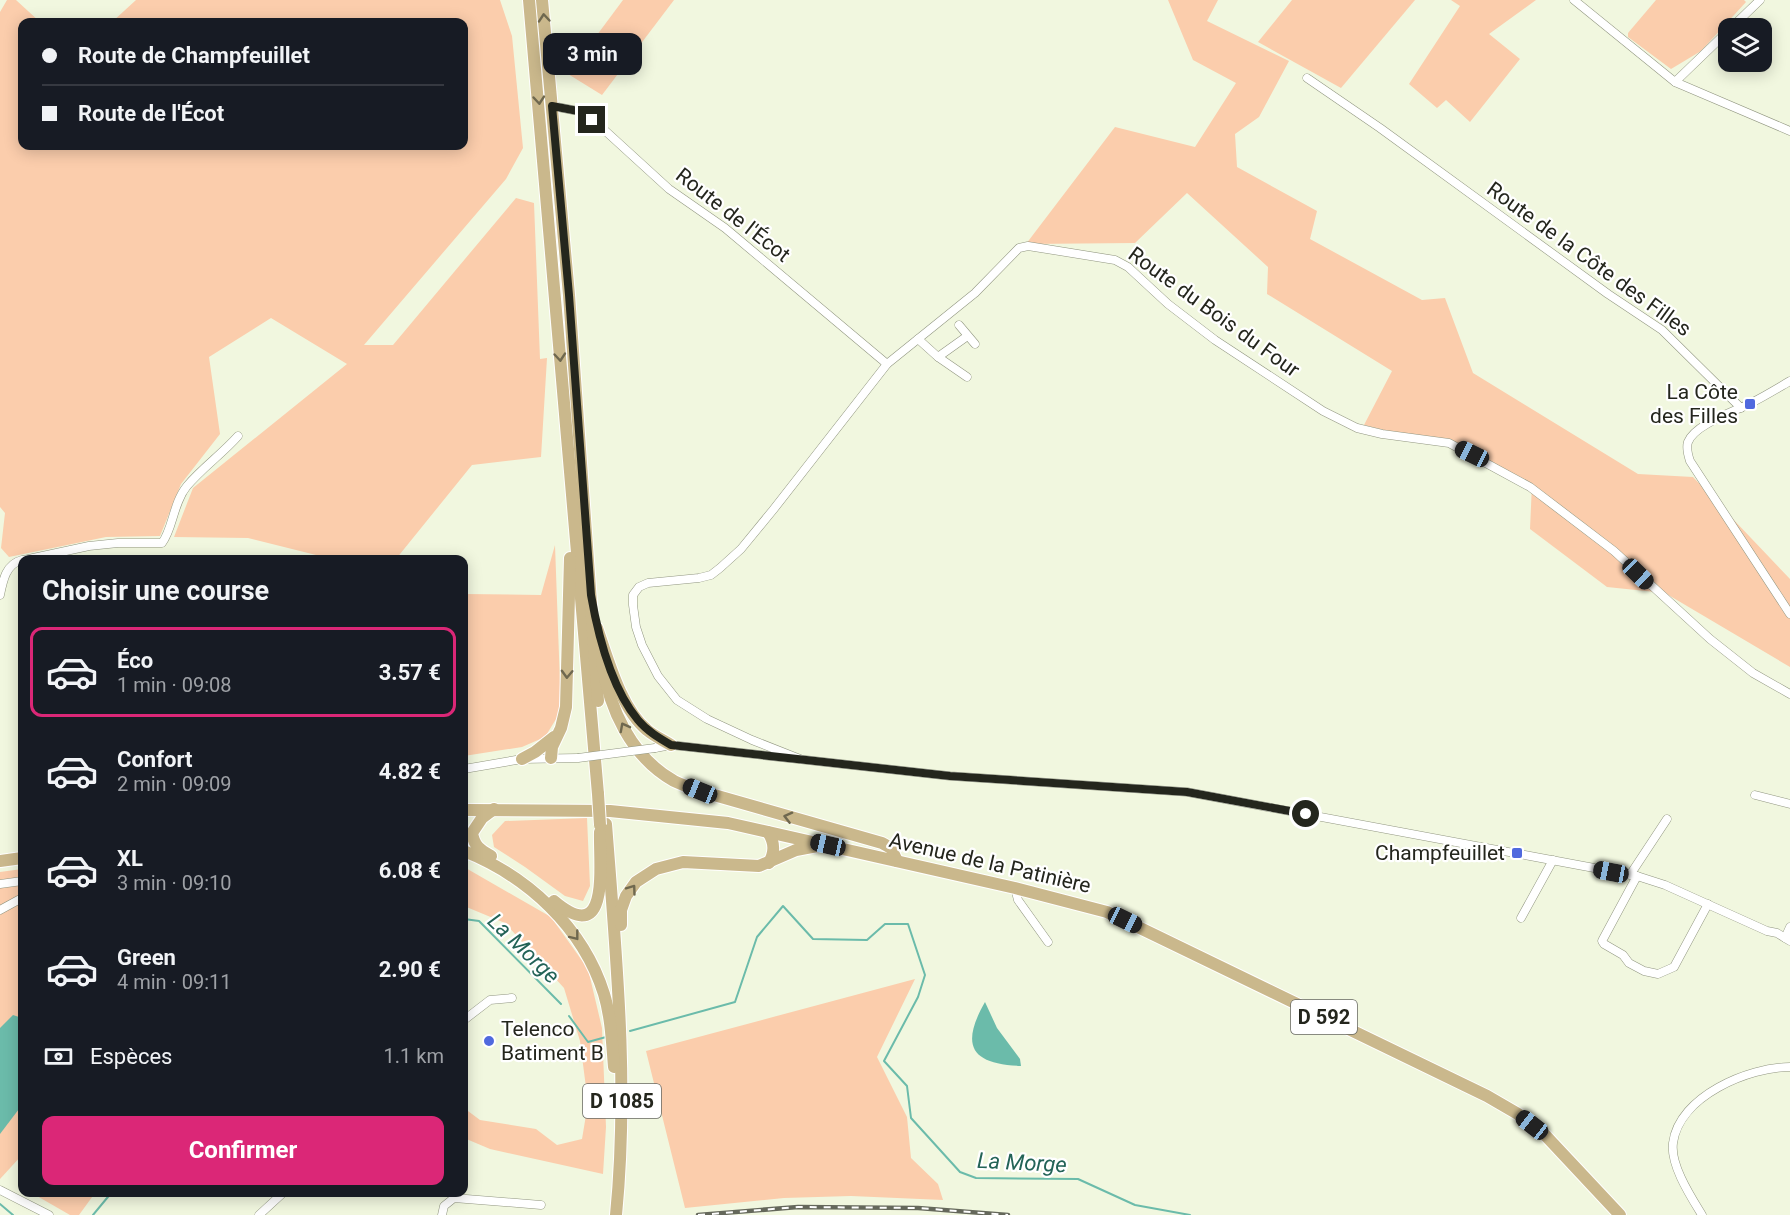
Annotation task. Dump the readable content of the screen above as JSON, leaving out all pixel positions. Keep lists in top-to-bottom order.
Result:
{
  "streets": {
    "main road": ["Avenue de la Patinière", "D 592", "D 1085"],
    "street": ["Route de l'Écot", "Route de la Côte des Filles", "Route du Bois du Four"]
  },
  "crossings": [
    ["Route de l'Écot", "Route du Bois du Four"],
    ["Route de l'Écot", "D 1085"],
    ["Avenue de la Patinière", "D 592"]
  ],
  "water": ["La Morge"],
  "places": {
    "transit": ["La Côte des Filles", "Champfeuillet"],
    "other": ["Telenco Batiment B"]
  },
  "page": {
    "banner": ["Route de Champfeuillet", "Route de l'Écot"],
    "bubble": "3 min",
    "heading": "Choisir une course",
    "list": [
      {
        "name": "Éco",
        "note": "1 min · 09:08",
        "value": "3.57 €"
      },
      {
        "name": "Confort",
        "note": "2 min · 09:09",
        "value": "4.82 €"
      },
      {
        "name": "XL",
        "note": "3 min · 09:10",
        "value": "6.08 €"
      },
      {
        "name": "Green",
        "note": "4 min · 09:11",
        "value": "2.90 €"
      }
    ],
    "pay": ["Espèces", "1.1 km"],
    "buttons": "Confirmer"
  }
}
